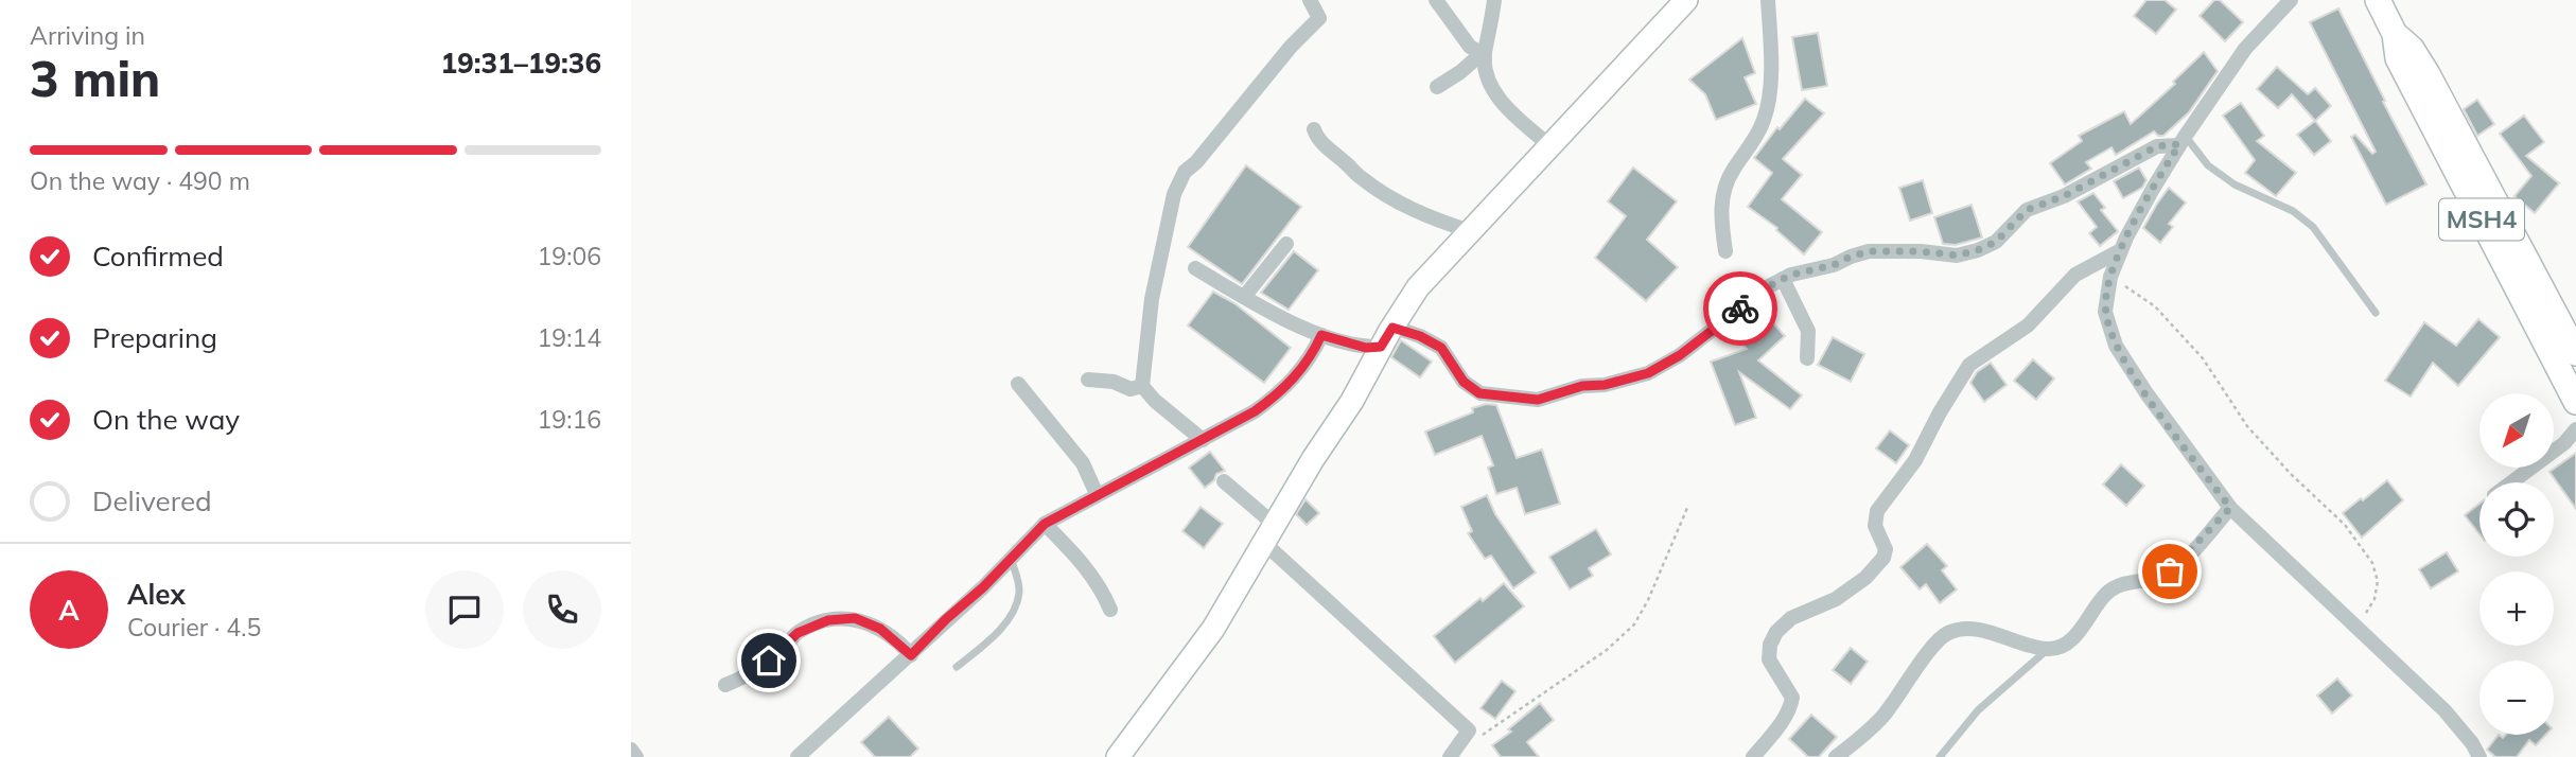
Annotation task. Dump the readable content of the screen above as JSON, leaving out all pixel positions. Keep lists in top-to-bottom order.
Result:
{
  "streets": {
    "main road": ["MSH4"]
  },
  "north": "bottom left",
  "page": {
    "heading": ["3 min", "Arriving in", "19:31–19:36"],
    "panel": ["Alex", "Courier · 4.5"],
    "bar": "On the way · 490 m",
    "list": [
      ["Confirmed", "19:06"],
      ["Preparing", "19:14"],
      ["On the way", "19:16"],
      "Delivered"
    ],
    "map_buttons": ["+", "−"],
    "round": "A"
  }
}
